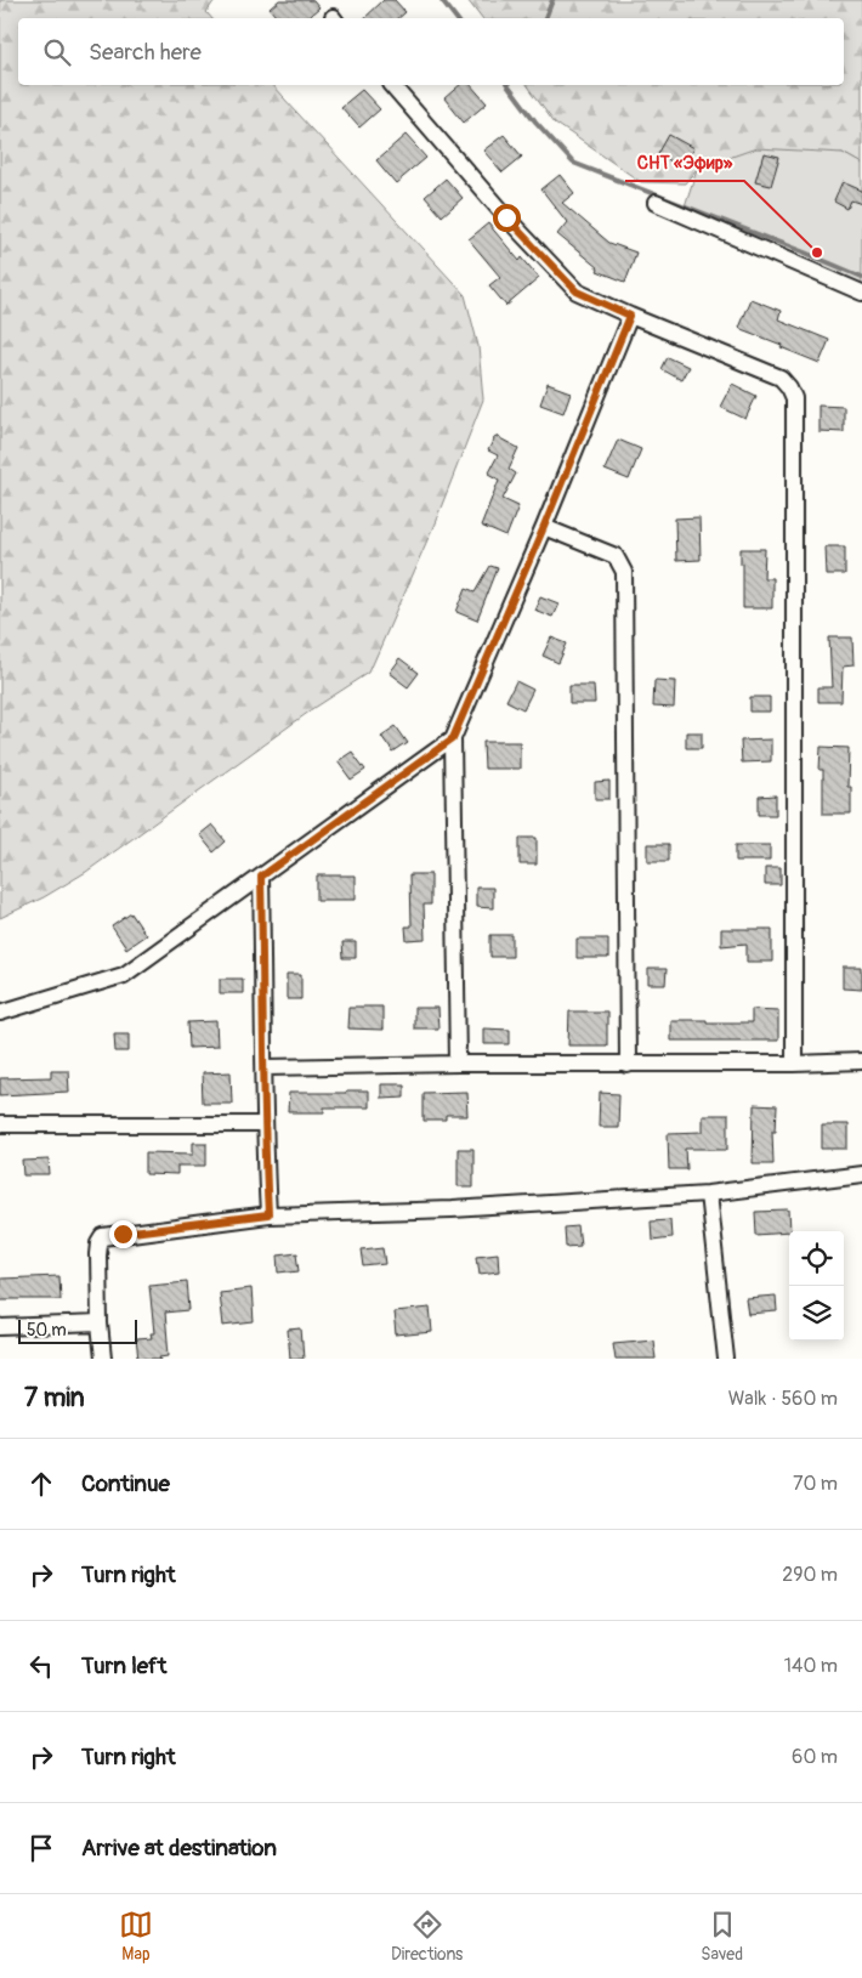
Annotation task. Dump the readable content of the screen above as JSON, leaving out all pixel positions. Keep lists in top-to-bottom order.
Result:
{
  "places": ["СНТ «Эфир»"],
  "scale_bar": "50 m",
  "page": {
    "search": "Search here",
    "scale": "50 m",
    "heading": ["7 min", "Walk · 560 m"],
    "list": [
      ["Continue", "70 m"],
      ["Turn right", "290 m"],
      ["Turn left", "140 m"],
      ["Turn right", "60 m"],
      "Arrive at destination"
    ],
    "nav": ["Map", "Directions", "Saved"]
  }
}
